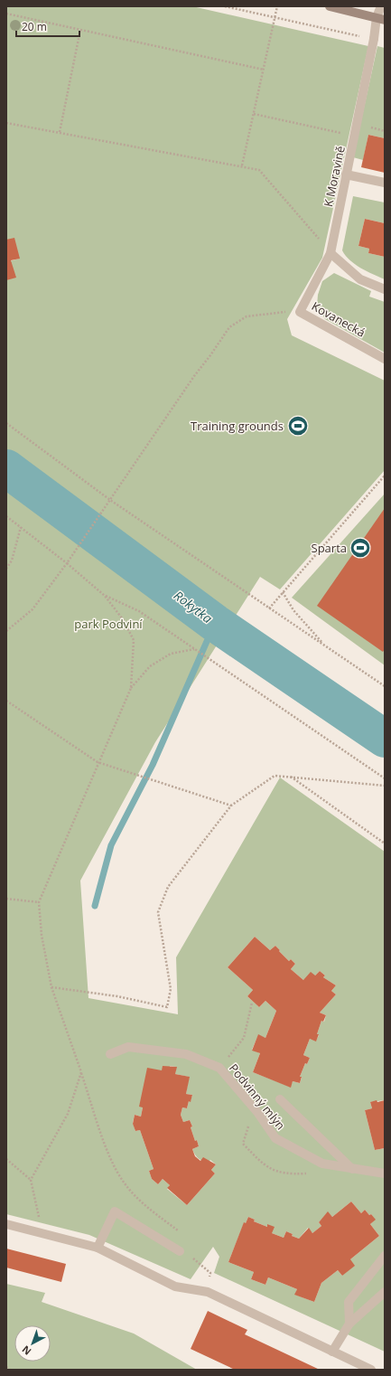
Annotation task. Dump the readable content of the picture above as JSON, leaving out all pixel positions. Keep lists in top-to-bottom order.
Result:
{
  "streets": {
    "street": ["K Moravině", "Kovanecká", "Podvinný mlýn"]
  },
  "crossings": [
    ["K Moravině", "Kovanecká"]
  ],
  "water": ["Rokytka"],
  "parks": ["park Podviní"],
  "places": {
    "sports": ["Training grounds", "Sparta"]
  },
  "scale_bar": "20 m",
  "north": "bottom left"
}
